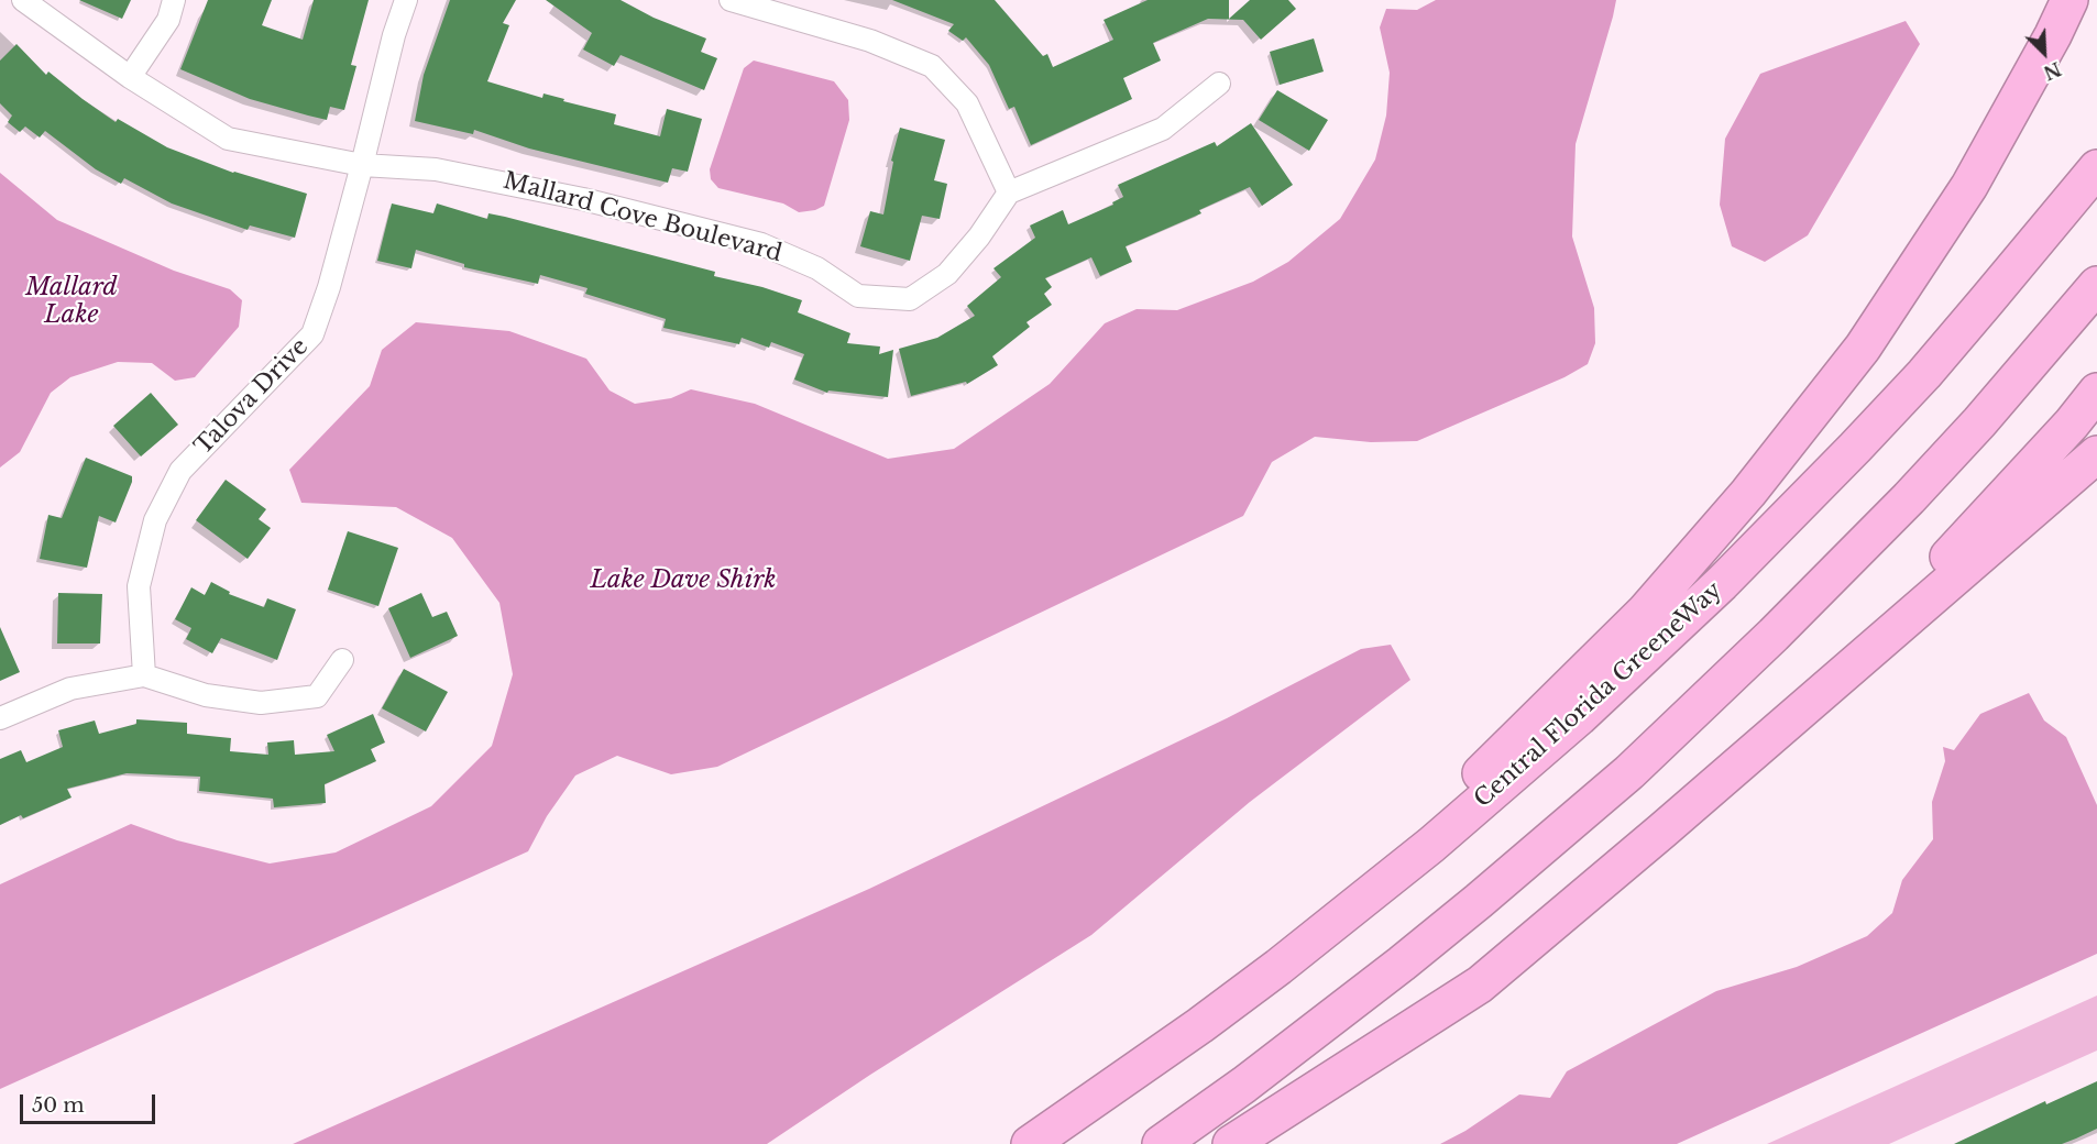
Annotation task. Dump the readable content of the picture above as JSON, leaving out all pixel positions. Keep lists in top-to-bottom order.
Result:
{
  "streets": {
    "highway": ["Central Florida GreeneWay"],
    "street": ["Mallard Cove Boulevard", "Talova Drive"]
  },
  "crossings": [
    ["Mallard Cove Boulevard", "Talova Drive"]
  ],
  "water": ["Mallard Lake", "Lake Dave Shirk"],
  "scale_bar": "50 m",
  "north": "bottom right"
}
